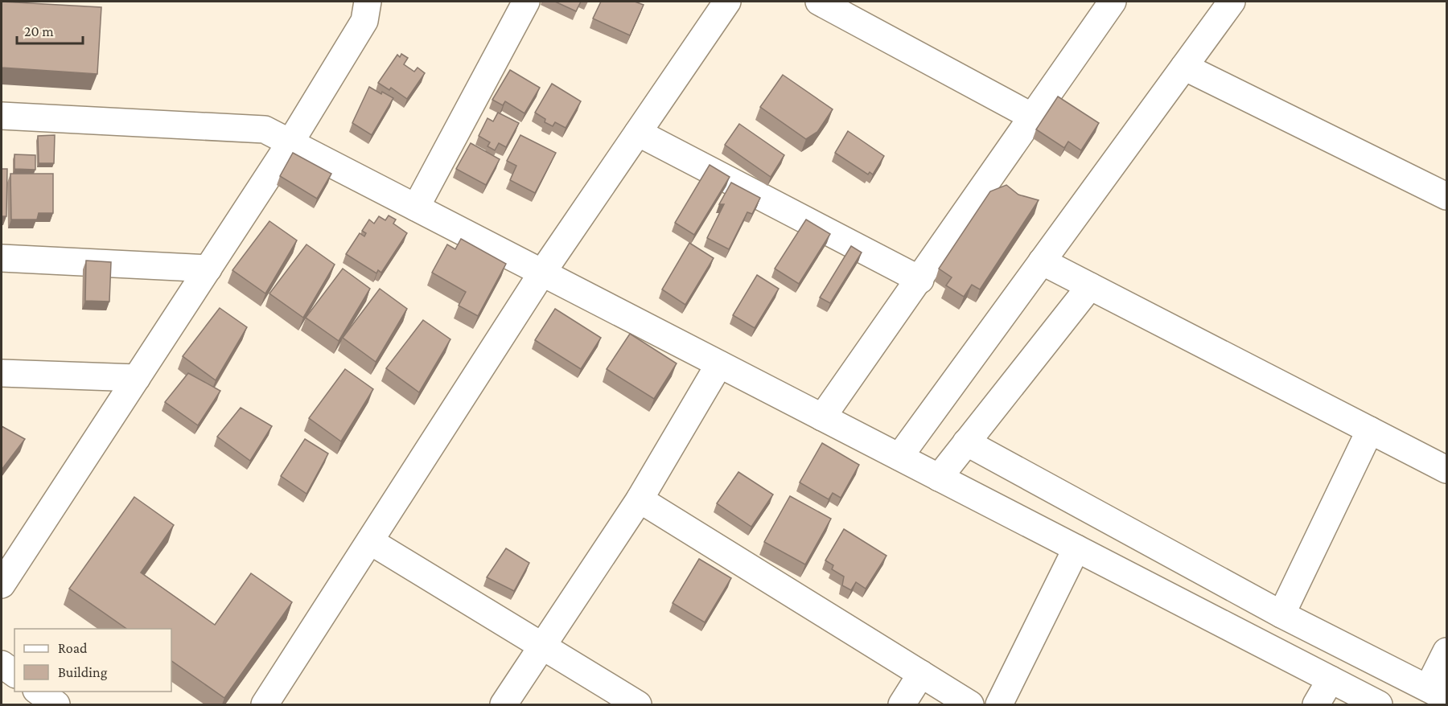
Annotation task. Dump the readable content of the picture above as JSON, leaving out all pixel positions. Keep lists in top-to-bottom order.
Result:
{
  "legend": ["Road", "Building"],
  "scale_bar": "20 m"
}
